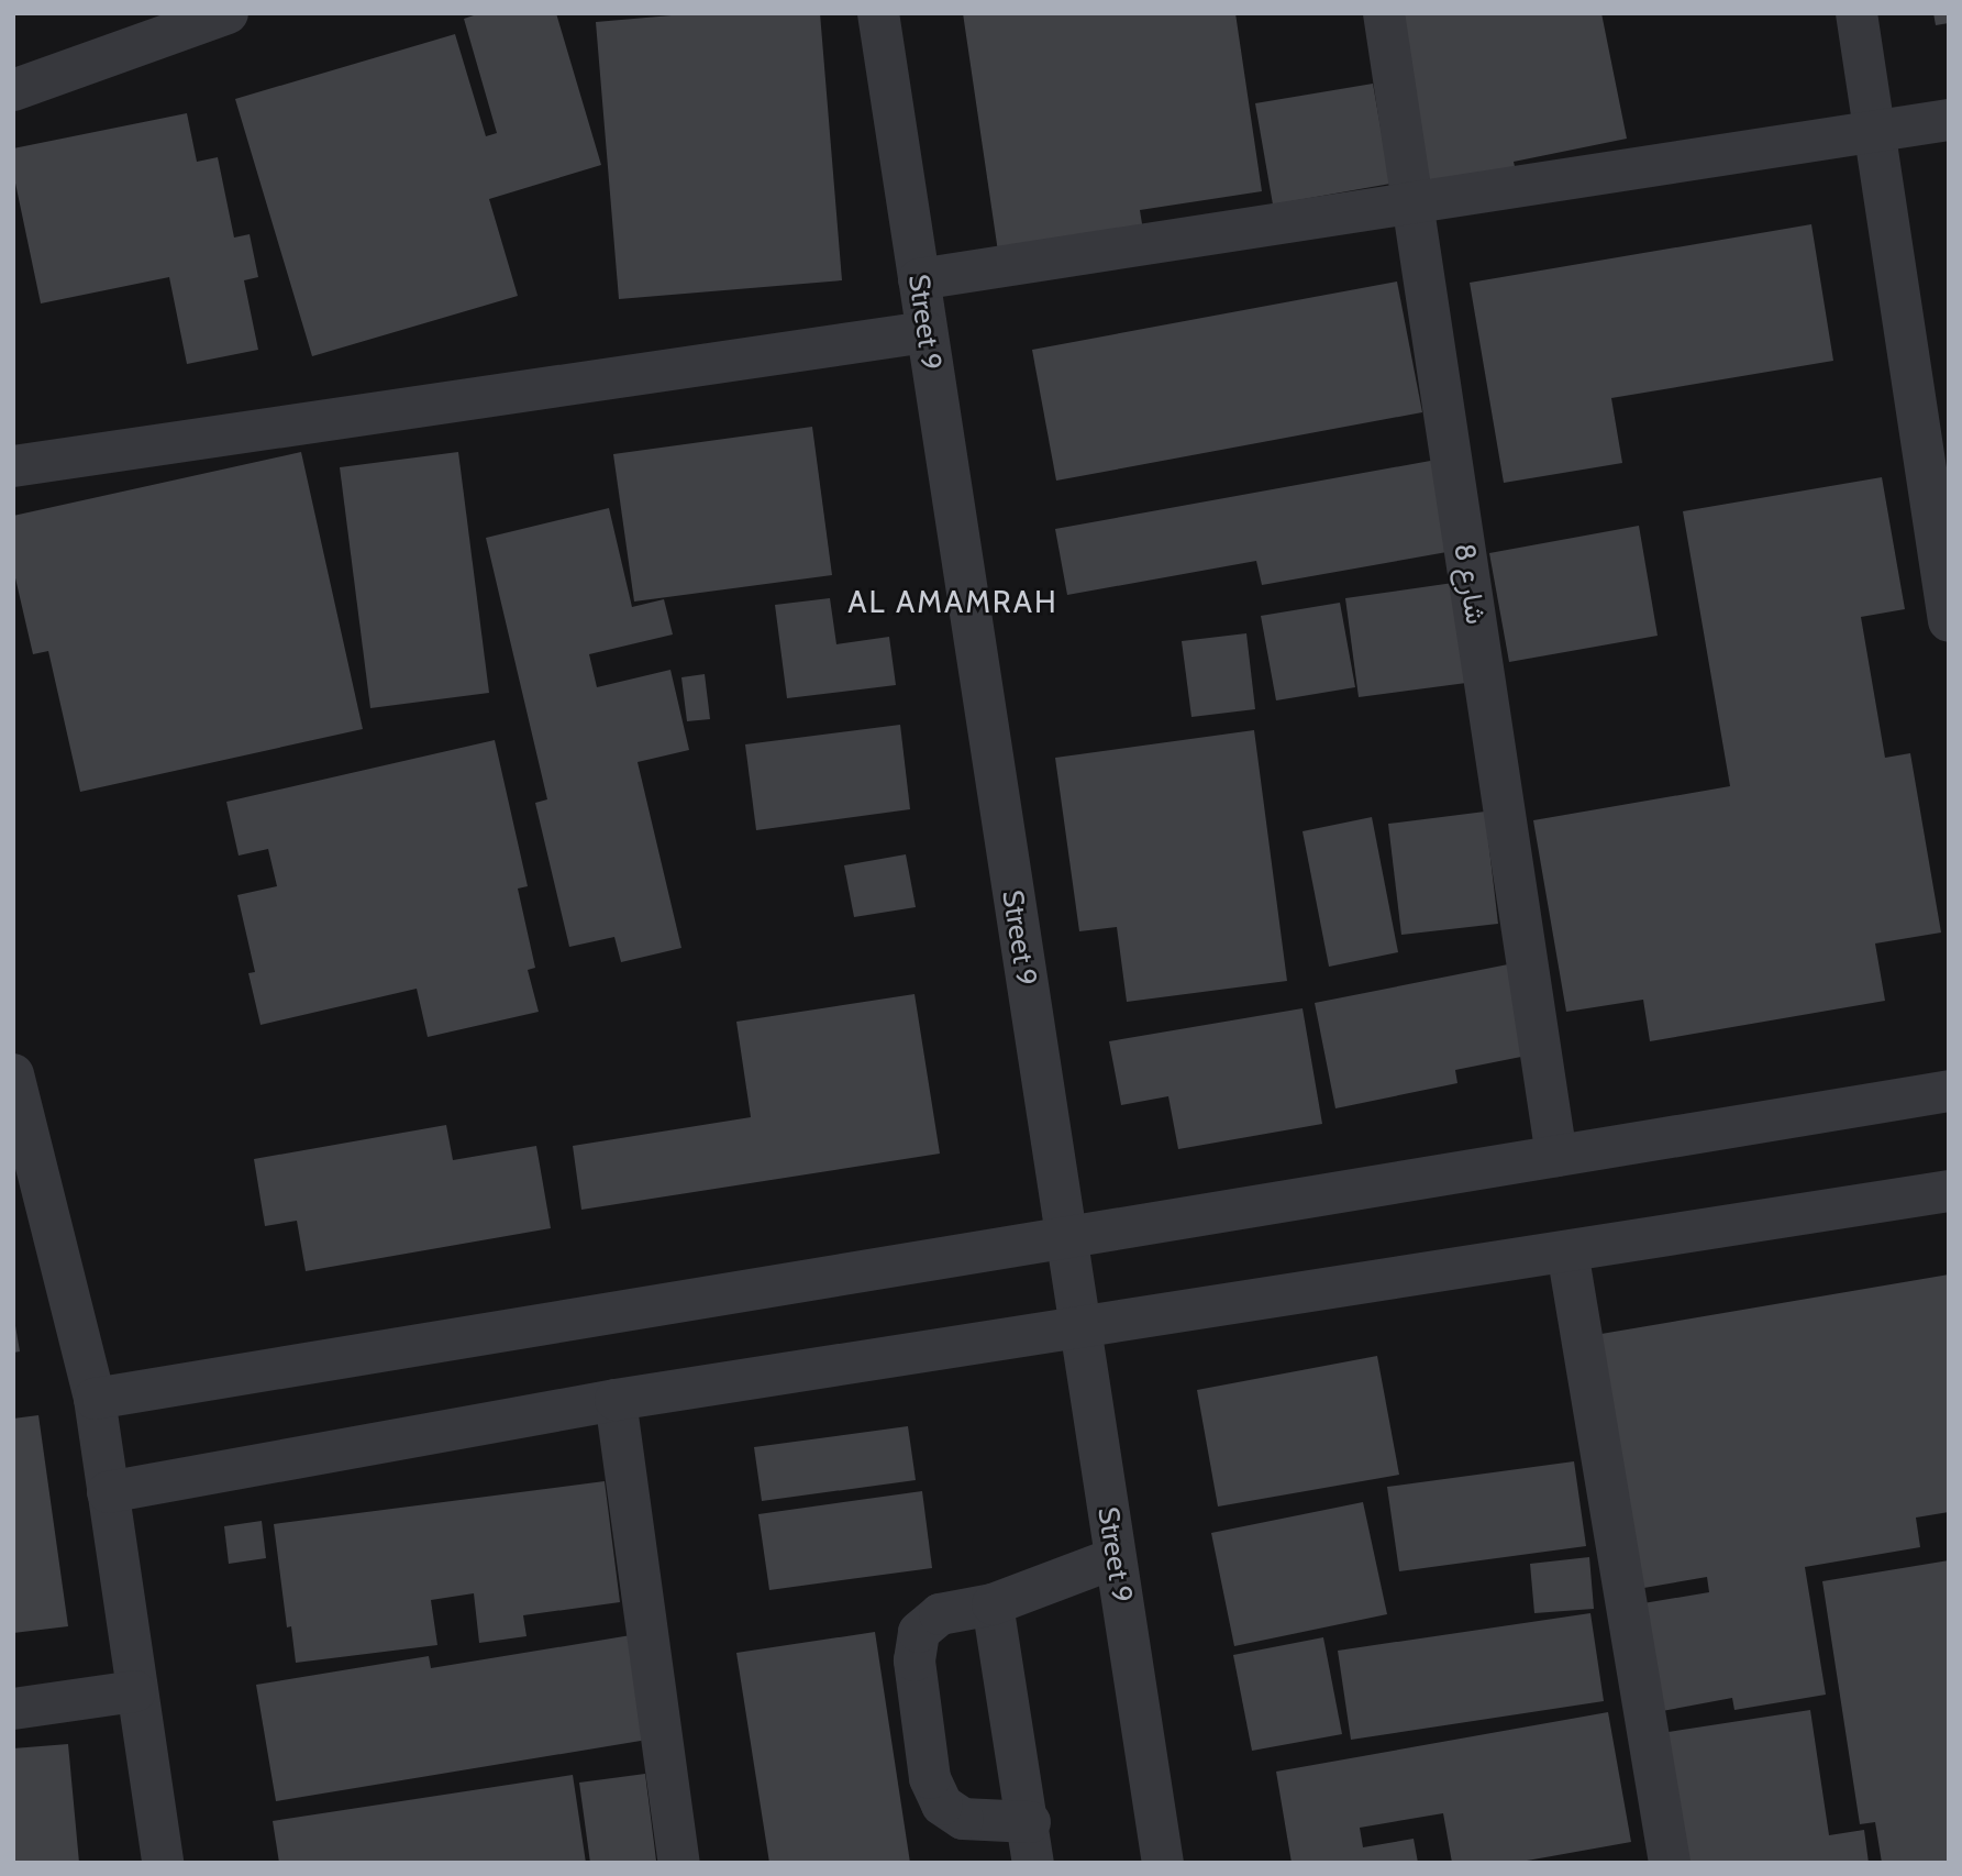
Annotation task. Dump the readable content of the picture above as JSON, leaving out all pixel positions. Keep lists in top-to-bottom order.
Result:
{
  "streets": {
    "street": ["Street 9", "شارع 8"]
  },
  "districts": ["AL AMAMRAH"]
}
